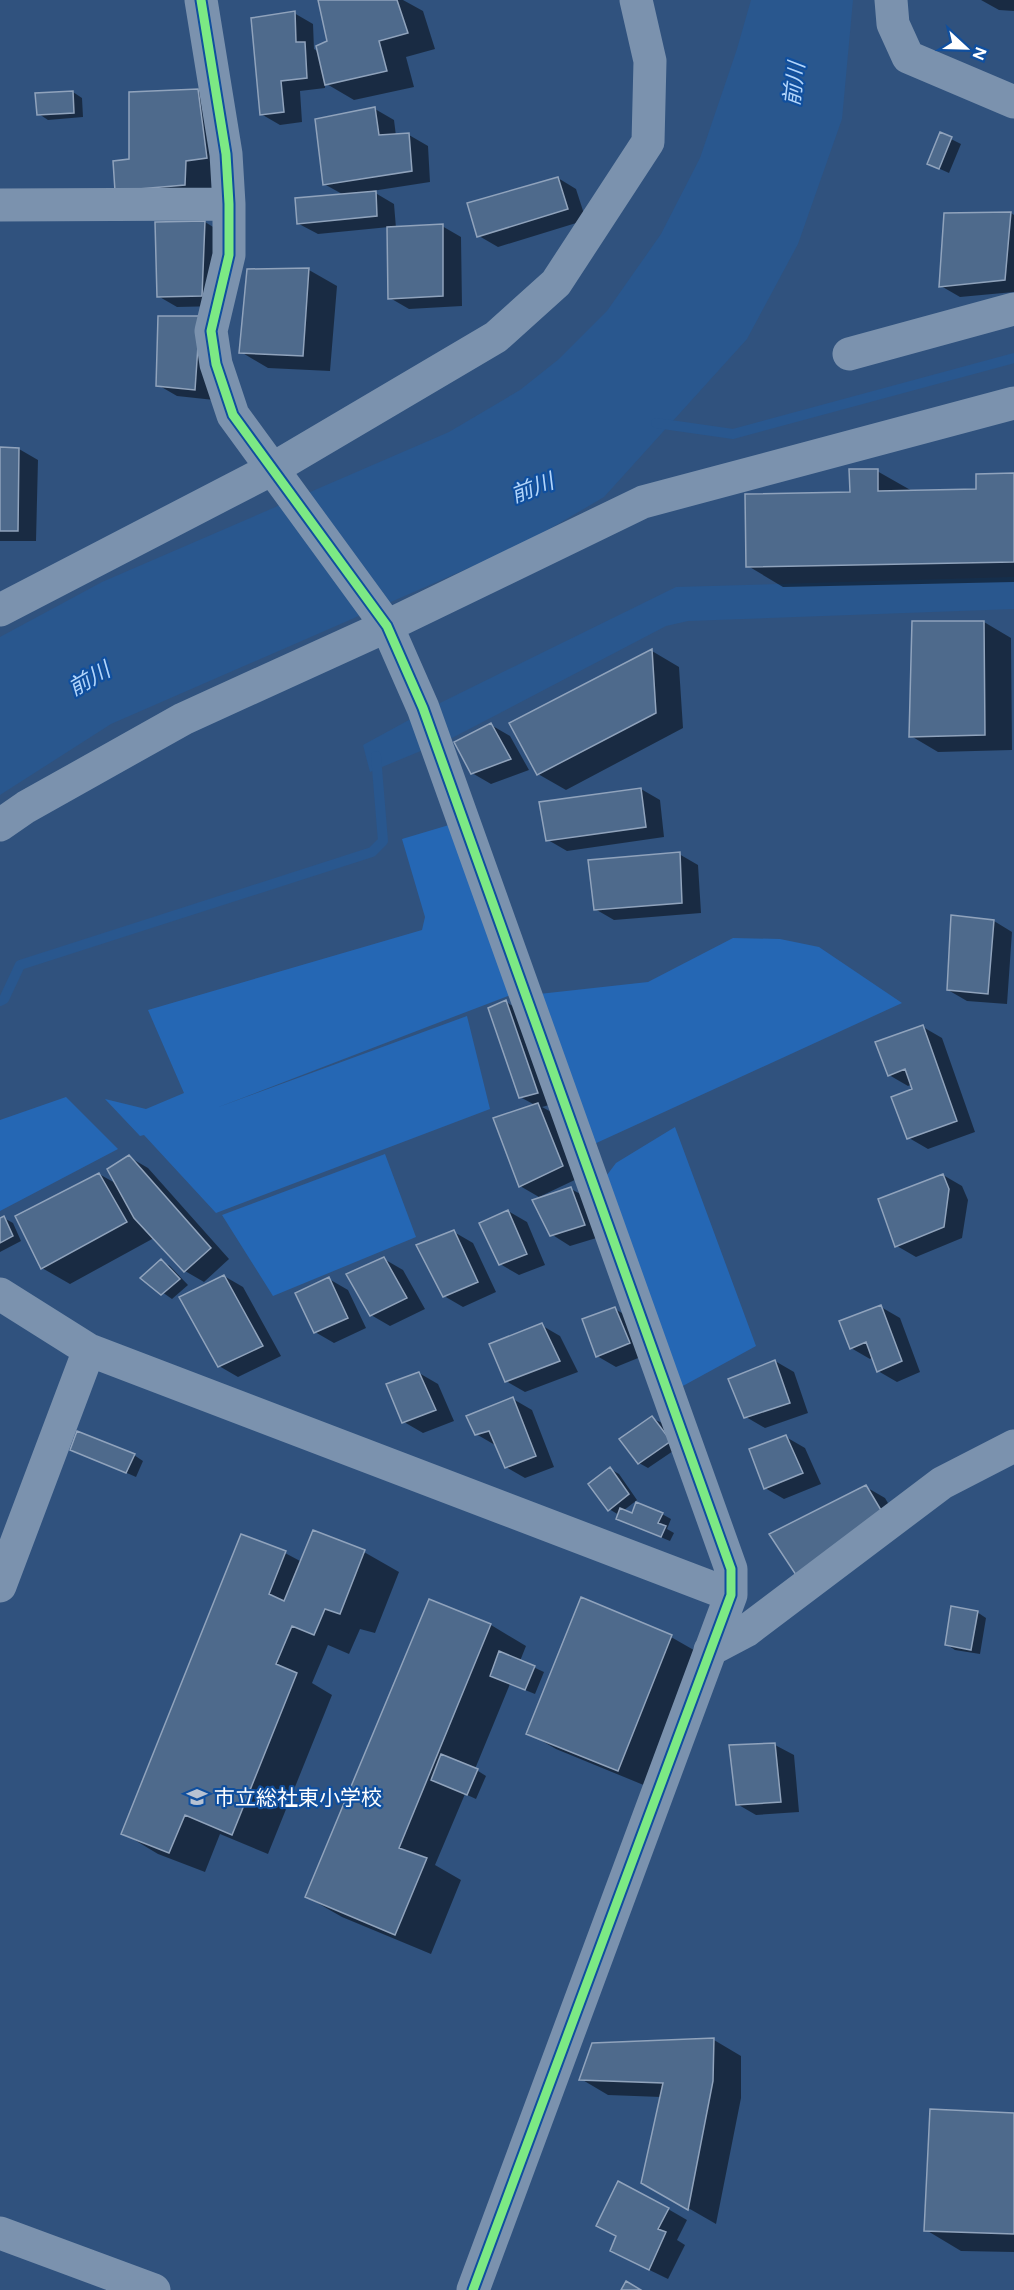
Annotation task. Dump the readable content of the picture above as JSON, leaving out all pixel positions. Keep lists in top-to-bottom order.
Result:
{
  "water": ["前川"],
  "places": {
    "school or university": ["市立総社東小学校"]
  },
  "north": "right"
}
